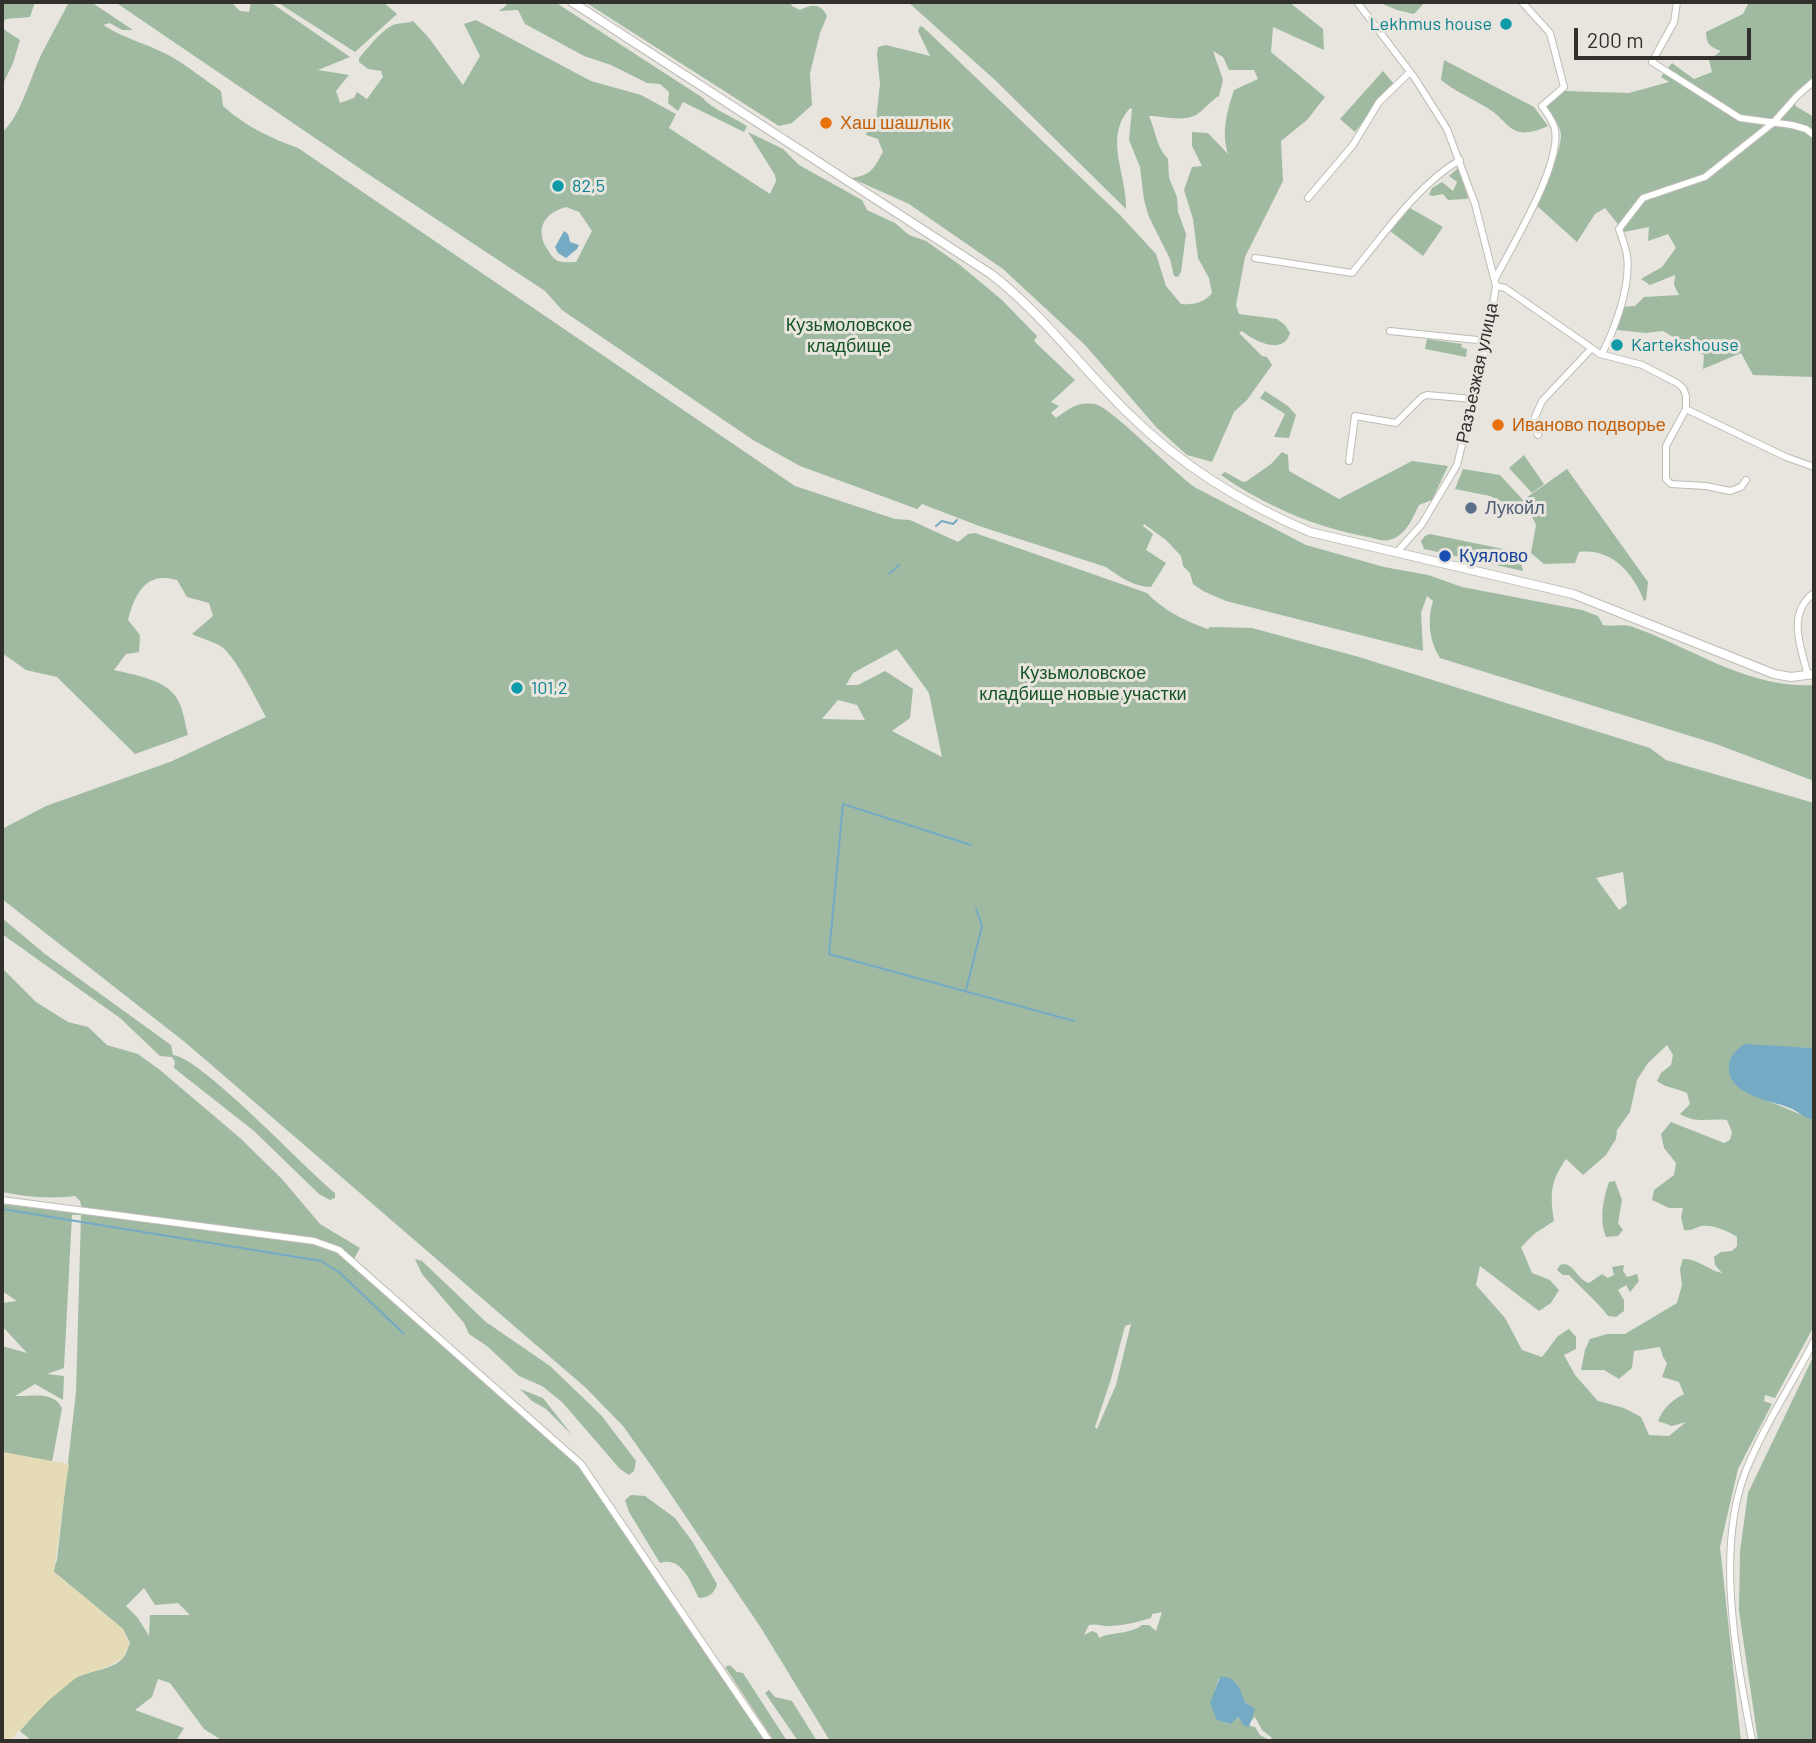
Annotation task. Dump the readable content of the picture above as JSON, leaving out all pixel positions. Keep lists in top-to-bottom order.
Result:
{
  "streets": {
    "street": ["Разъезжая улица"]
  },
  "parks": ["Кузьмоловское кладбище", "Кузьмоловское кладбище новые участки"],
  "places": [
    "Lekhmus house",
    "Хаш шашлык",
    "82,5",
    "Kartekshouse",
    "Иваново подворье",
    "Лукойл",
    "Куялово",
    "101,2"
  ],
  "scale_bar": "200 m"
}
